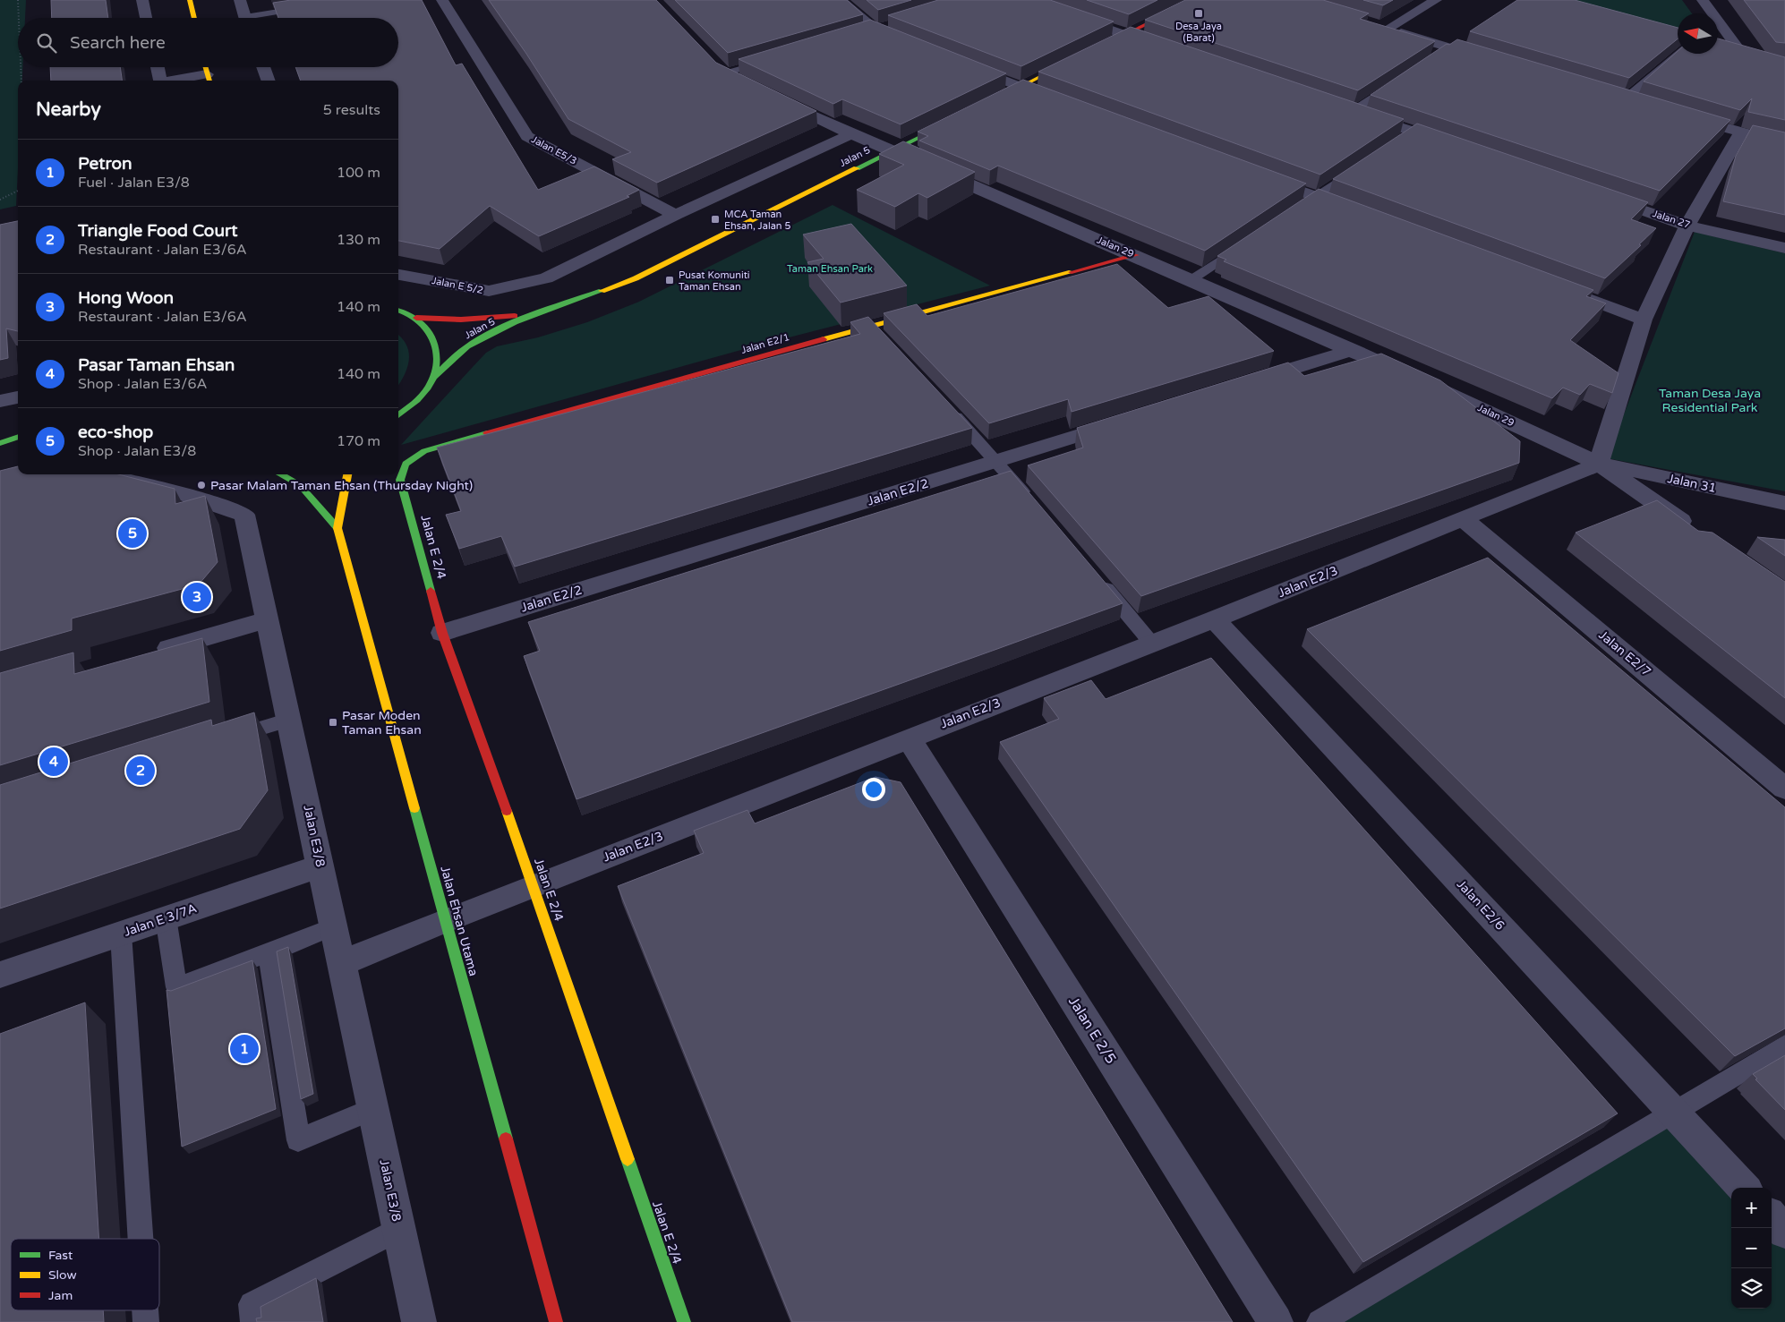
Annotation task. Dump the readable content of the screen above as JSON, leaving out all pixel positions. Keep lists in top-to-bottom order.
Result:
{
  "streets": {
    "street": [
      "Jalan E5/3",
      "Jalan 5",
      "Jalan 27",
      "Jalan 29",
      "Jalan E 5/2",
      "Jalan E2/1",
      "Jalan 31",
      "Jalan E2/2",
      "Jalan E 2/4",
      "Jalan E2/3",
      "Jalan E2/7",
      "Jalan E3/8",
      "Jalan E2/6",
      "Jalan E 3/7A",
      "Jalan Ehsan Utama",
      "Jalan E 2/5"
    ]
  },
  "crossings": [
    ["Jalan E5/3", "Jalan E 5/2"],
    ["Jalan 5", "Jalan 29"],
    ["Jalan 29", "Jalan E 5/2"],
    ["Jalan 29", "Jalan E2/1"],
    ["Jalan 29", "Jalan 31"],
    ["Jalan 29", "Jalan E2/3"],
    ["Jalan E2/1", "Jalan E 2/4"],
    ["Jalan 31", "Jalan E2/3"],
    ["Jalan E2/2", "Jalan E 2/4"],
    ["Jalan E 2/4", "Jalan E2/3"],
    ["Jalan E2/3", "Jalan E2/7"],
    ["Jalan E2/3", "Jalan E3/8"],
    ["Jalan E2/3", "Jalan E2/6"],
    ["Jalan E2/3", "Jalan Ehsan Utama"],
    ["Jalan E2/3", "Jalan E 2/5"],
    ["Jalan E3/8", "Jalan E 3/7A"]
  ],
  "parks": ["Taman Ehsan Park", "Taman Desa Jaya Residential Park"],
  "places": {
    "transit": [
      "Desa Jaya (Barat)",
      "MCA Taman Ehsan, Jalan 5",
      "Pusat Komuniti Taman Ehsan",
      "Pasar Moden Taman Ehsan"
    ],
    "other": ["Pasar Malam Taman Ehsan (Thursday Night)"]
  },
  "legend": ["Fast", "Slow", "Jam"],
  "north": "left",
  "page": {
    "search": "Search here",
    "heading": ["Nearby", "5 results"],
    "list": [
      {
        "mark": "1",
        "name": "Petron",
        "note": "Fuel · Jalan E3/8",
        "value": "100 m"
      },
      {
        "mark": "2",
        "name": "Triangle Food Court",
        "note": "Restaurant · Jalan E3/6A",
        "value": "130 m"
      },
      {
        "mark": "3",
        "name": "Hong Woon",
        "note": "Restaurant · Jalan E3/6A",
        "value": "140 m"
      },
      {
        "mark": "4",
        "name": "Pasar Taman Ehsan",
        "note": "Shop · Jalan E3/6A",
        "value": "140 m"
      },
      {
        "mark": "5",
        "name": "eco-shop",
        "note": "Shop · Jalan E3/8",
        "value": "170 m"
      }
    ],
    "pins": [
      "5",
      "3",
      "4",
      "2",
      "1"
    ],
    "map_buttons": ["+", "−"]
  }
}
